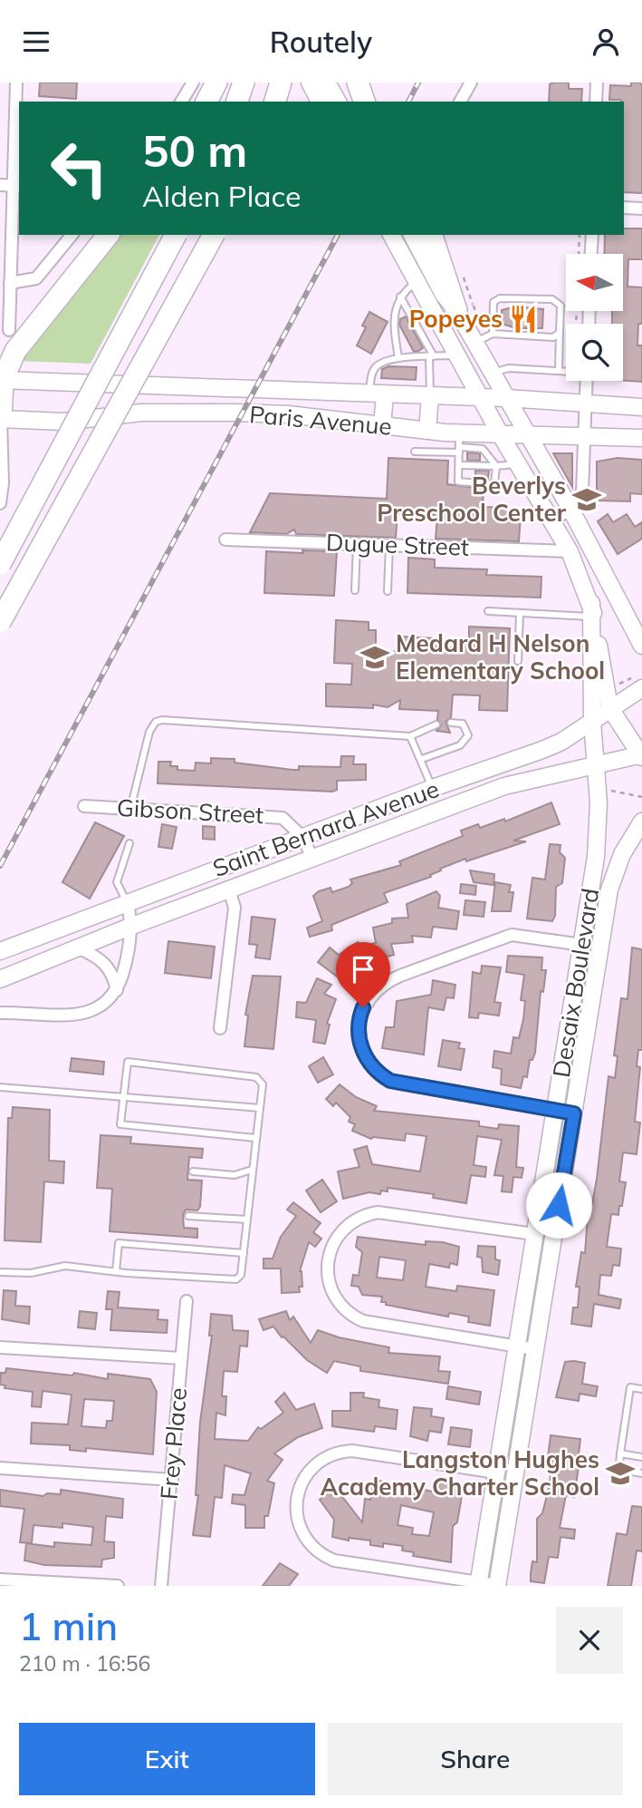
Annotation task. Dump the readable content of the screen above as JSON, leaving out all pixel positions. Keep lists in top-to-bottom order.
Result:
{
  "streets": {
    "street": [
      "Paris Avenue",
      "Dugue Street",
      "Gibson Street",
      "Saint Bernard Avenue",
      "Desaix Boulevard",
      "Frey Place"
    ]
  },
  "crossings": [
    ["Gibson Street", "Saint Bernard Avenue"],
    ["Saint Bernard Avenue", "Desaix Boulevard"]
  ],
  "places": {
    "restaurant": ["Popeyes"],
    "school or university": ["Beverlys Preschool Center", "Medard H Nelson Elementary School", "Langston Hughes Academy Charter School"]
  },
  "north": "left",
  "page": {
    "header": "Routely",
    "turn": ["50 m", "Alden Place"],
    "heading": ["1 min", "210 m · 16:56"],
    "buttons": ["Exit", "Share"]
  }
}
